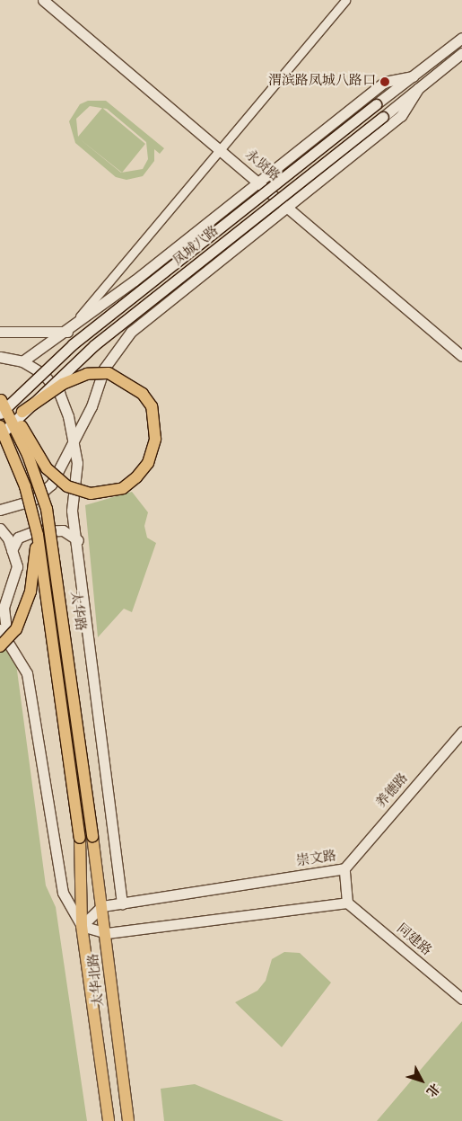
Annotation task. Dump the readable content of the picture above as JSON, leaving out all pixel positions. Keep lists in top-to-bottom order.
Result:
{
  "streets": {
    "main road": ["太华路", "太华北路"],
    "street": [
      "永贤路",
      "凤城八路",
      "养德路",
      "崇文路",
      "同建路"
    ]
  },
  "crossings": [
    ["永贤路", "凤城八路"],
    ["太华路", "太华北路"],
    ["养德路", "崇文路"],
    ["崇文路", "同建路"],
    ["崇文路", "太华北路"]
  ],
  "places": ["渭滨路凤城八路口"],
  "north": "bottom right"
}
